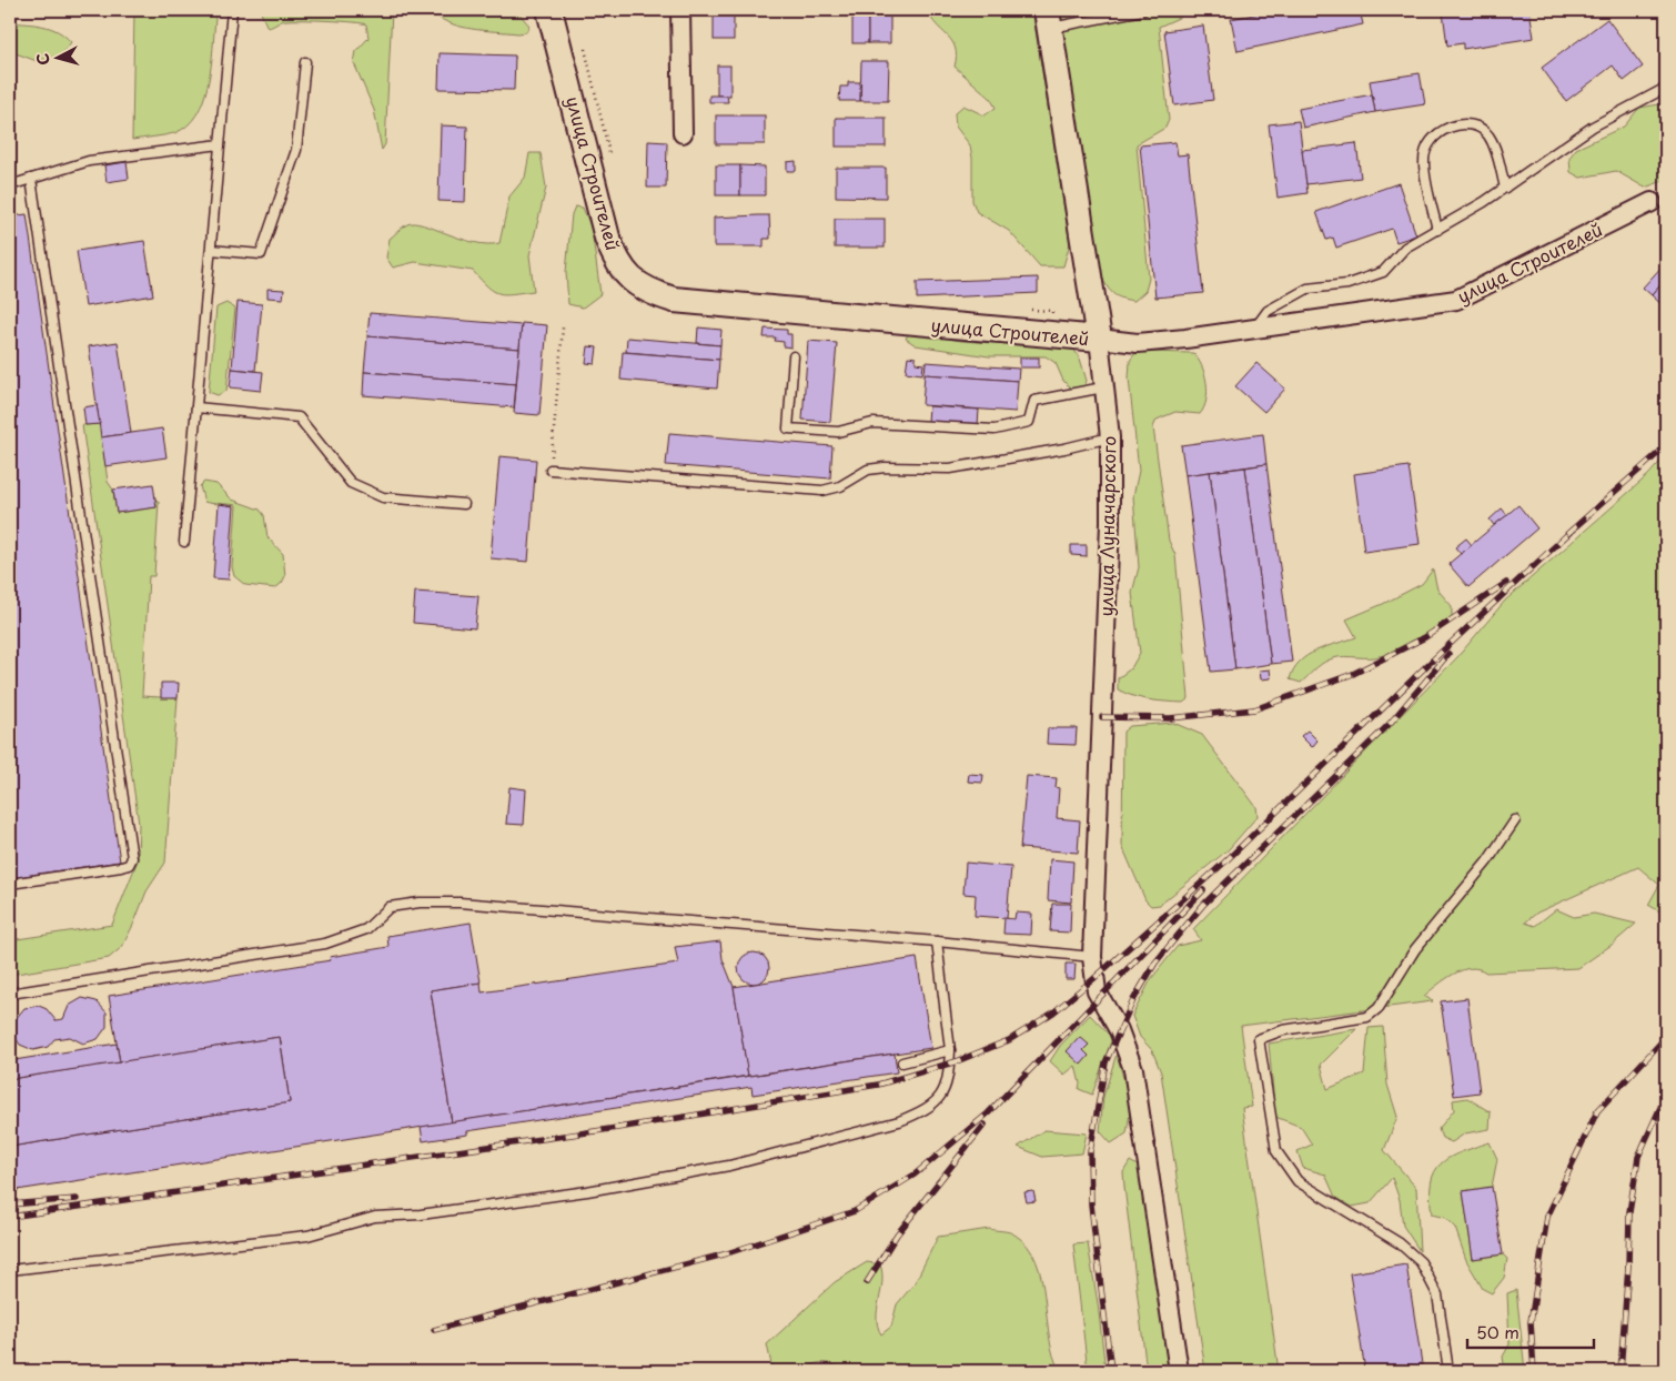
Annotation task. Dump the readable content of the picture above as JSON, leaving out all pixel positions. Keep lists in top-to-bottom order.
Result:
{
  "streets": {
    "main road": ["улица Строителей", "улица Луначарского"]
  },
  "crossings": [
    ["улица Строителей", "улица Луначарского"]
  ],
  "scale_bar": "50 m",
  "north": "left"
}
